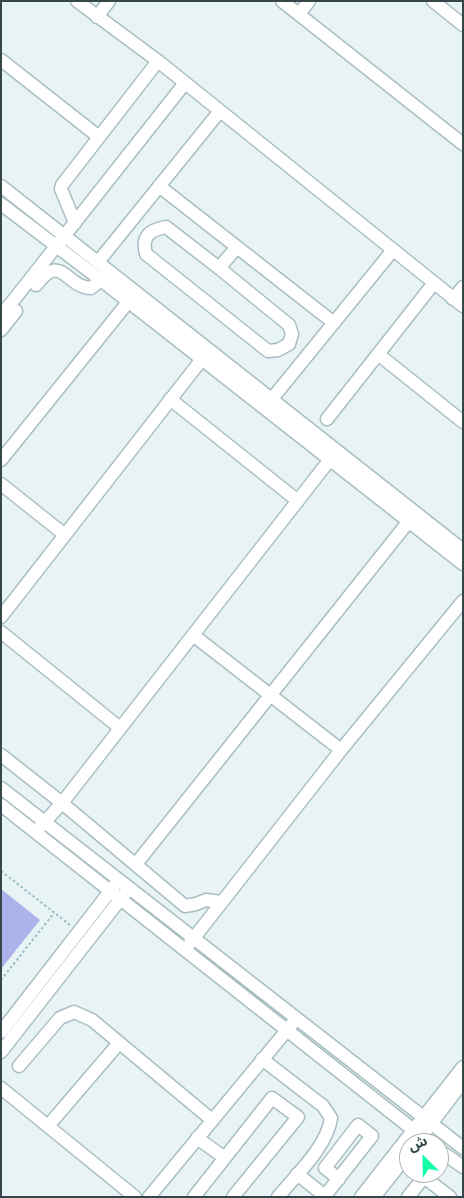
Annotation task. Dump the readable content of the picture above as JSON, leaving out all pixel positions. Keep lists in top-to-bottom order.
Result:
{
  "north": "top left"
}
